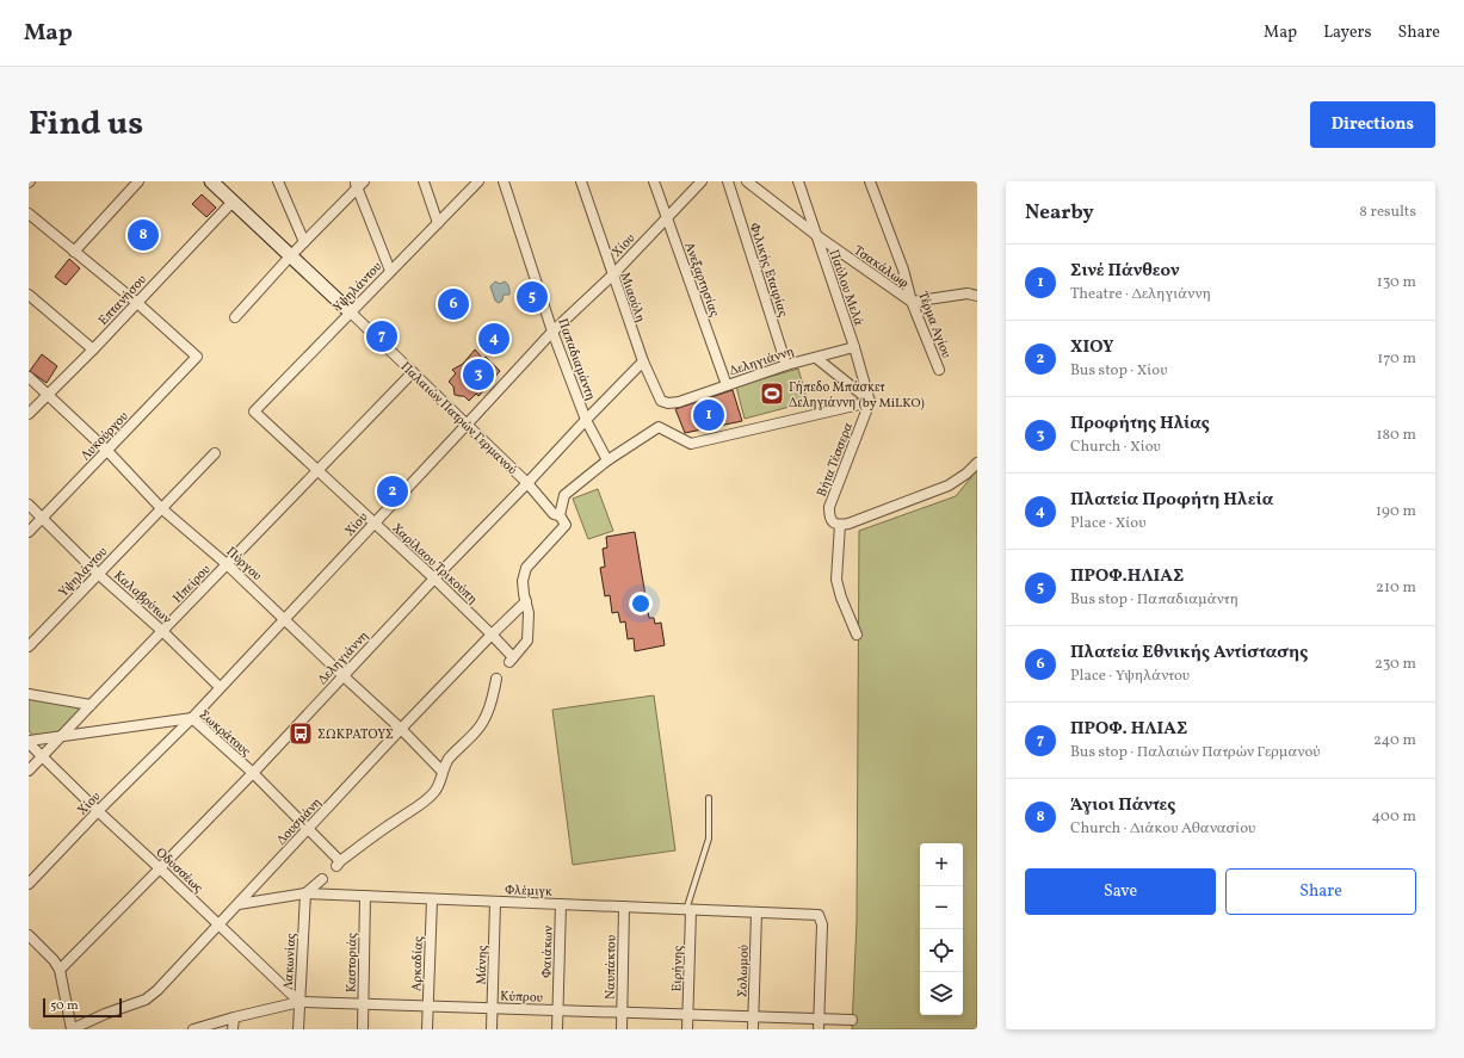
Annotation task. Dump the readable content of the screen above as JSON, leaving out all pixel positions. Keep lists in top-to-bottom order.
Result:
{
  "streets": {
    "street": [
      "Χίου",
      "Τσακάλωφ",
      "Φιλικής Εταιρίας",
      "Ανεξαρτησίας",
      "Υψηλάντου",
      "Παύλου Μελά",
      "Μιαούλη",
      "Επτανήσου",
      "Τέρμα Αγίου",
      "Παπαδιαμάντη",
      "Δεληγιάννη",
      "Παλαιών Πατρών Γερμανού",
      "Λυκούργου",
      "Βήτα Τέσσερα",
      "Πύργου",
      "Χαρίλαου Τρικούπη",
      "Ηπείρου",
      "Καλαβρύτων",
      "Σωκράτους",
      "Δουσμάνη",
      "Οδυσσέως",
      "Φλέμιγκ",
      "Φαιάκων",
      "Λακωνίας",
      "Καστοριάς",
      "Αρκαδίας",
      "Μάνης",
      "Ναυπάκτου",
      "Ειρήνης",
      "Σολωμού",
      "Κύπρου"
    ]
  },
  "crossings": [
    ["Χίου", "Ανεξαρτησίας"],
    ["Χίου", "Μιαούλη"],
    ["Χίου", "Παπαδιαμάντη"],
    ["Χίου", "Παλαιών Πατρών Γερμανού"],
    ["Χίου", "Πύργου"],
    ["Χίου", "Χαρίλαου Τρικούπη"],
    ["Χίου", "Καλαβρύτων"],
    ["Χίου", "Σωκράτους"],
    ["Χίου", "Οδυσσέως"],
    ["Τσακάλωφ", "Παύλου Μελά"],
    ["Τσακάλωφ", "Τέρμα Αγίου"],
    ["Φιλικής Εταιρίας", "Δεληγιάννη"],
    ["Ανεξαρτησίας", "Δεληγιάννη"],
    ["Υψηλάντου", "Παλαιών Πατρών Γερμανού"],
    ["Υψηλάντου", "Πύργου"],
    ["Υψηλάντου", "Χαρίλαου Τρικούπη"],
    ["Υψηλάντου", "Καλαβρύτων"],
    ["Παύλου Μελά", "Δεληγιάννη"],
    ["Παύλου Μελά", "Βήτα Τέσσερα"],
    ["Μιαούλη", "Δεληγιάννη"],
    ["Επτανήσου", "Παλαιών Πατρών Γερμανού"],
    ["Επτανήσου", "Λυκούργου"],
    ["Επτανήσου", "Πύργου"],
    ["Παπαδιαμάντη", "Δεληγιάννη"],
    ["Δεληγιάννη", "Παλαιών Πατρών Γερμανού"],
    ["Δεληγιάννη", "Πύργου"],
    ["Δεληγιάννη", "Χαρίλαου Τρικούπη"],
    ["Δεληγιάννη", "Σωκράτους"],
    ["Δεληγιάννη", "Οδυσσέως"],
    ["Παλαιών Πατρών Γερμανού", "Ηπείρου"],
    ["Λυκούργου", "Πύργου"],
    ["Λυκούργου", "Καλαβρύτων"],
    ["Πύργου", "Ηπείρου"],
    ["Πύργου", "Σωκράτους"],
    ["Πύργου", "Δουσμάνη"],
    ["Χαρίλαου Τρικούπη", "Ηπείρου"],
    ["Χαρίλαου Τρικούπη", "Δουσμάνη"],
    ["Ηπείρου", "Καλαβρύτων"],
    ["Ηπείρου", "Σωκράτους"],
    ["Ηπείρου", "Οδυσσέως"],
    ["Σωκράτους", "Δουσμάνη"],
    ["Σωκράτους", "Οδυσσέως"],
    ["Δουσμάνη", "Οδυσσέως"],
    ["Δουσμάνη", "Φλέμιγκ"],
    ["Οδυσσέως", "Λακωνίας"],
    ["Οδυσσέως", "Κύπρου"],
    ["Φλέμιγκ", "Φαιάκων"],
    ["Φλέμιγκ", "Λακωνίας"],
    ["Φλέμιγκ", "Καστοριάς"],
    ["Φλέμιγκ", "Αρκαδίας"],
    ["Φλέμιγκ", "Μάνης"],
    ["Φλέμιγκ", "Ναυπάκτου"],
    ["Φλέμιγκ", "Ειρήνης"],
    ["Φλέμιγκ", "Σολωμού"],
    ["Φλέμιγκ", "Κύπρου"],
    ["Φαιάκων", "Κύπρου"],
    ["Λακωνίας", "Κύπρου"],
    ["Καστοριάς", "Κύπρου"],
    ["Αρκαδίας", "Κύπρου"],
    ["Μάνης", "Κύπρου"],
    ["Ναυπάκτου", "Κύπρου"],
    ["Ειρήνης", "Κύπρου"],
    ["Σολωμού", "Κύπρου"]
  ],
  "places": {
    "sports": ["Γήπεδο Μπάσκετ Δεληγιάννη (by MiLKO)"],
    "bus stop": ["ΣΩΚΡΑΤΟΥΣ"]
  },
  "scale_bar": "50 m",
  "page": {
    "header": "Map",
    "nav": ["Map", "Layers", "Share"],
    "title": "Find us",
    "buttons": [
      "Directions",
      ["Save", "Share"]
    ],
    "heading": ["Nearby", "8 results"],
    "pins": [
      "8",
      "5",
      "6",
      "7",
      "4",
      "3",
      "1",
      "2"
    ],
    "list": [
      {
        "mark": "1",
        "name": "Σινέ Πάνθεον",
        "note": "Theatre · Δεληγιάννη",
        "value": "130 m"
      },
      {
        "mark": "2",
        "name": "ΧΙΟΥ",
        "note": "Bus stop · Χίου",
        "value": "170 m"
      },
      {
        "mark": "3",
        "name": "Προφήτης Ηλίας",
        "note": "Church · Χίου",
        "value": "180 m"
      },
      {
        "mark": "4",
        "name": "Πλατεία Προφήτη Ηλεία",
        "note": "Place · Χίου",
        "value": "190 m"
      },
      {
        "mark": "5",
        "name": "ΠΡΟΦ.ΗΛΙΑΣ",
        "note": "Bus stop · Παπαδιαμάντη",
        "value": "210 m"
      },
      {
        "mark": "6",
        "name": "Πλατεία Εθνικής Αντίστασης",
        "note": "Place · Υψηλάντου",
        "value": "230 m"
      },
      {
        "mark": "7",
        "name": "ΠΡΟΦ. ΗΛΙΑΣ",
        "note": "Bus stop · Παλαιών Πατρών Γερμανού",
        "value": "240 m"
      },
      {
        "mark": "8",
        "name": "Άγιοι Πάντες",
        "note": "Church · Διάκου Αθανασίου",
        "value": "400 m"
      }
    ],
    "map_buttons": ["+", "−"],
    "scale": "50 m"
  }
}
